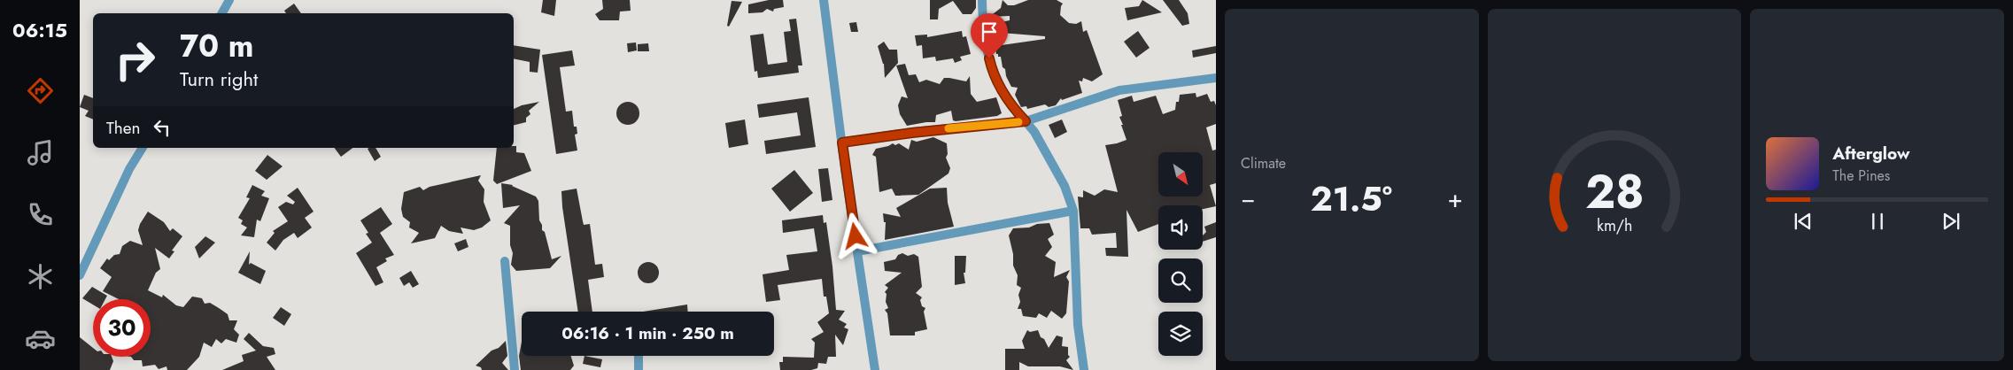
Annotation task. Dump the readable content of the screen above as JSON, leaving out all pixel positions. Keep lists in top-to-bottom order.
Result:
{
  "north": "bottom right",
  "page": {
    "tabs": "06:15",
    "tile": "Climate",
    "turn": ["70 m", "Turn right"],
    "then": "Then",
    "song": ["Afterglow", "The Pines"],
    "heat": ["−", "21.5°", "+"],
    "limit": "30",
    "trip": "06:16 · 1 min · 250 m",
    "gauge": ["28", "km/h"]
  }
}
